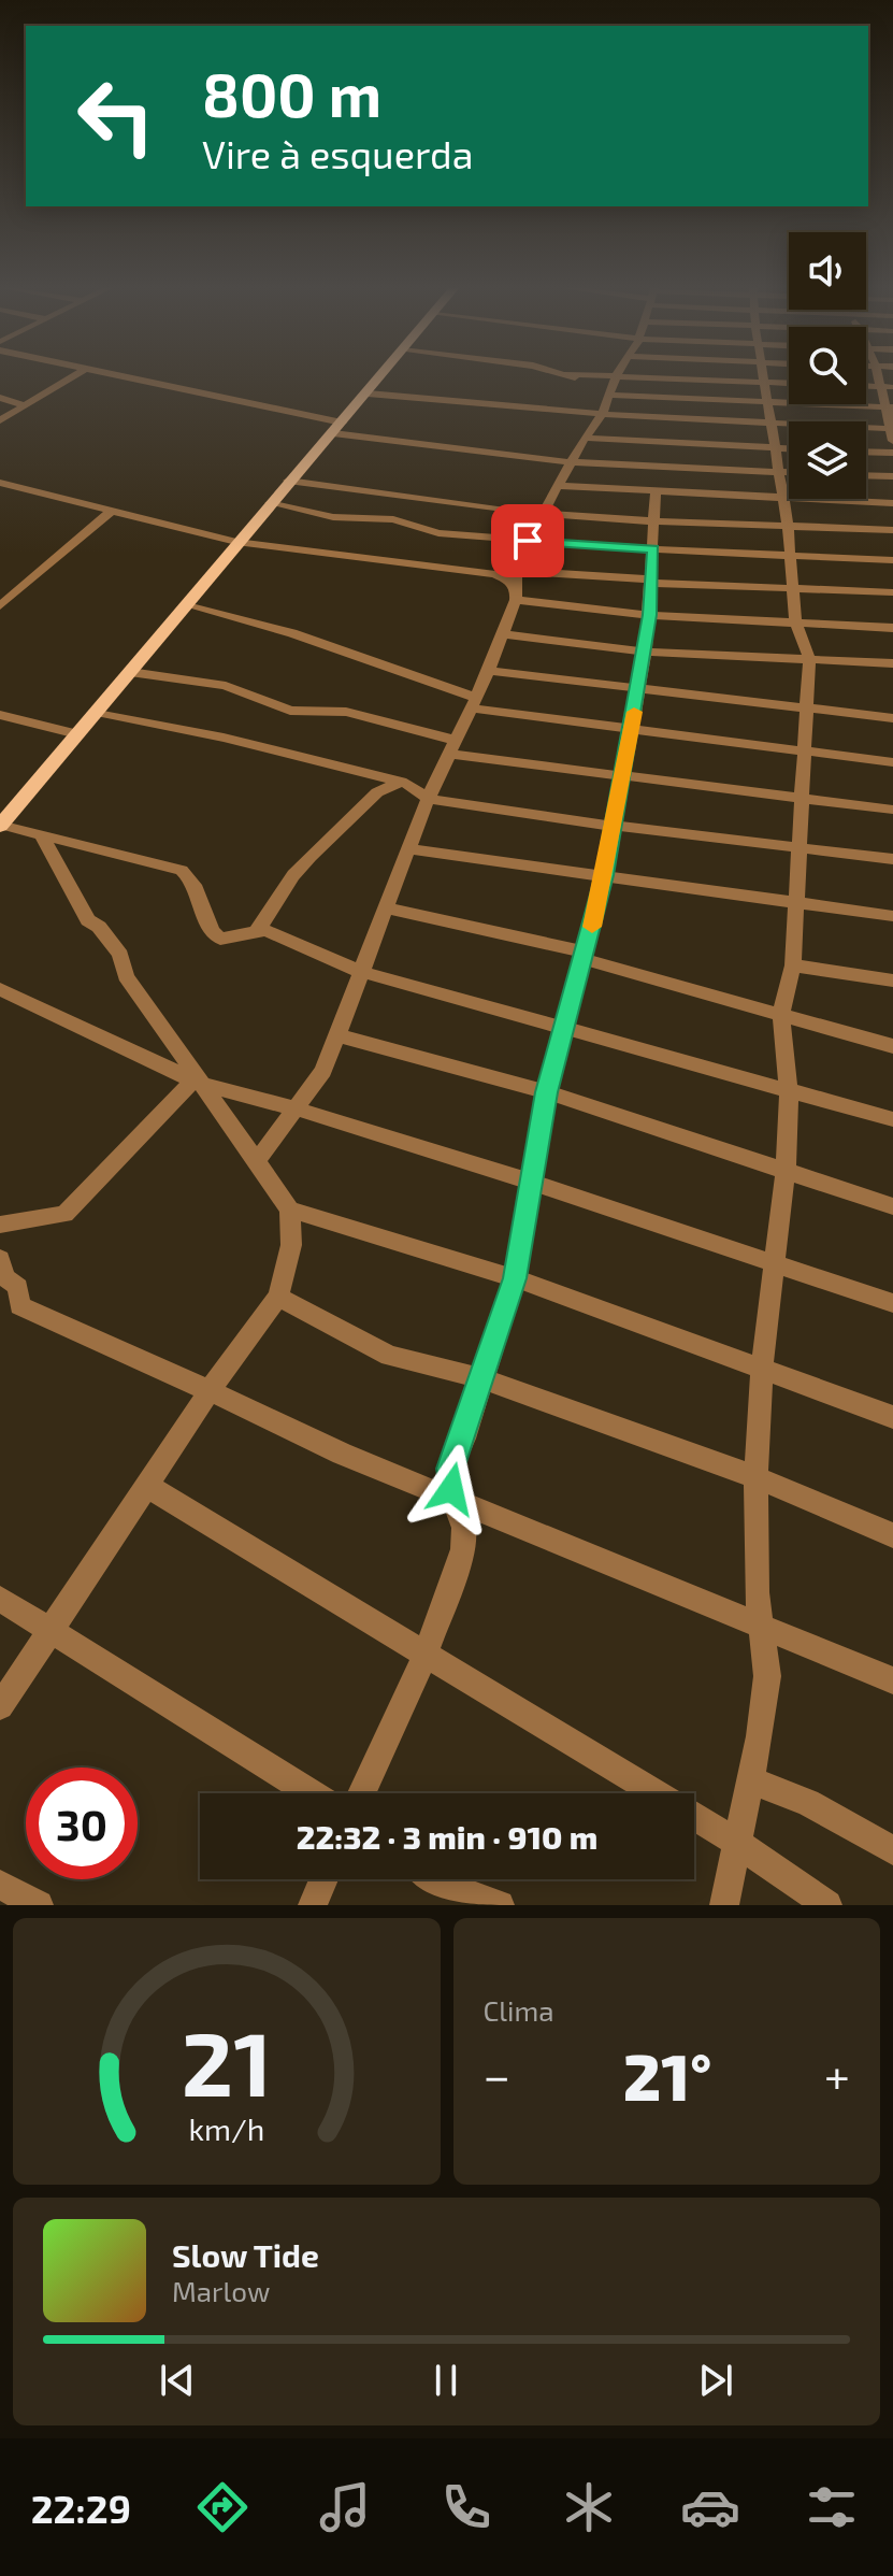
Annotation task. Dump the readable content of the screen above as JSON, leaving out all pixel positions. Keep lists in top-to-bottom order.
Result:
{
  "page": {
    "turn": ["800 m", "Vire à esquerda"],
    "limit": "30",
    "trip": "22:32 · 3 min · 910 m",
    "tile": "Clima",
    "heat": ["−", "21°", "+"],
    "song": ["Slow Tide", "Marlow"],
    "tabs": "22:29",
    "gauge": ["21", "km/h"]
  }
}
